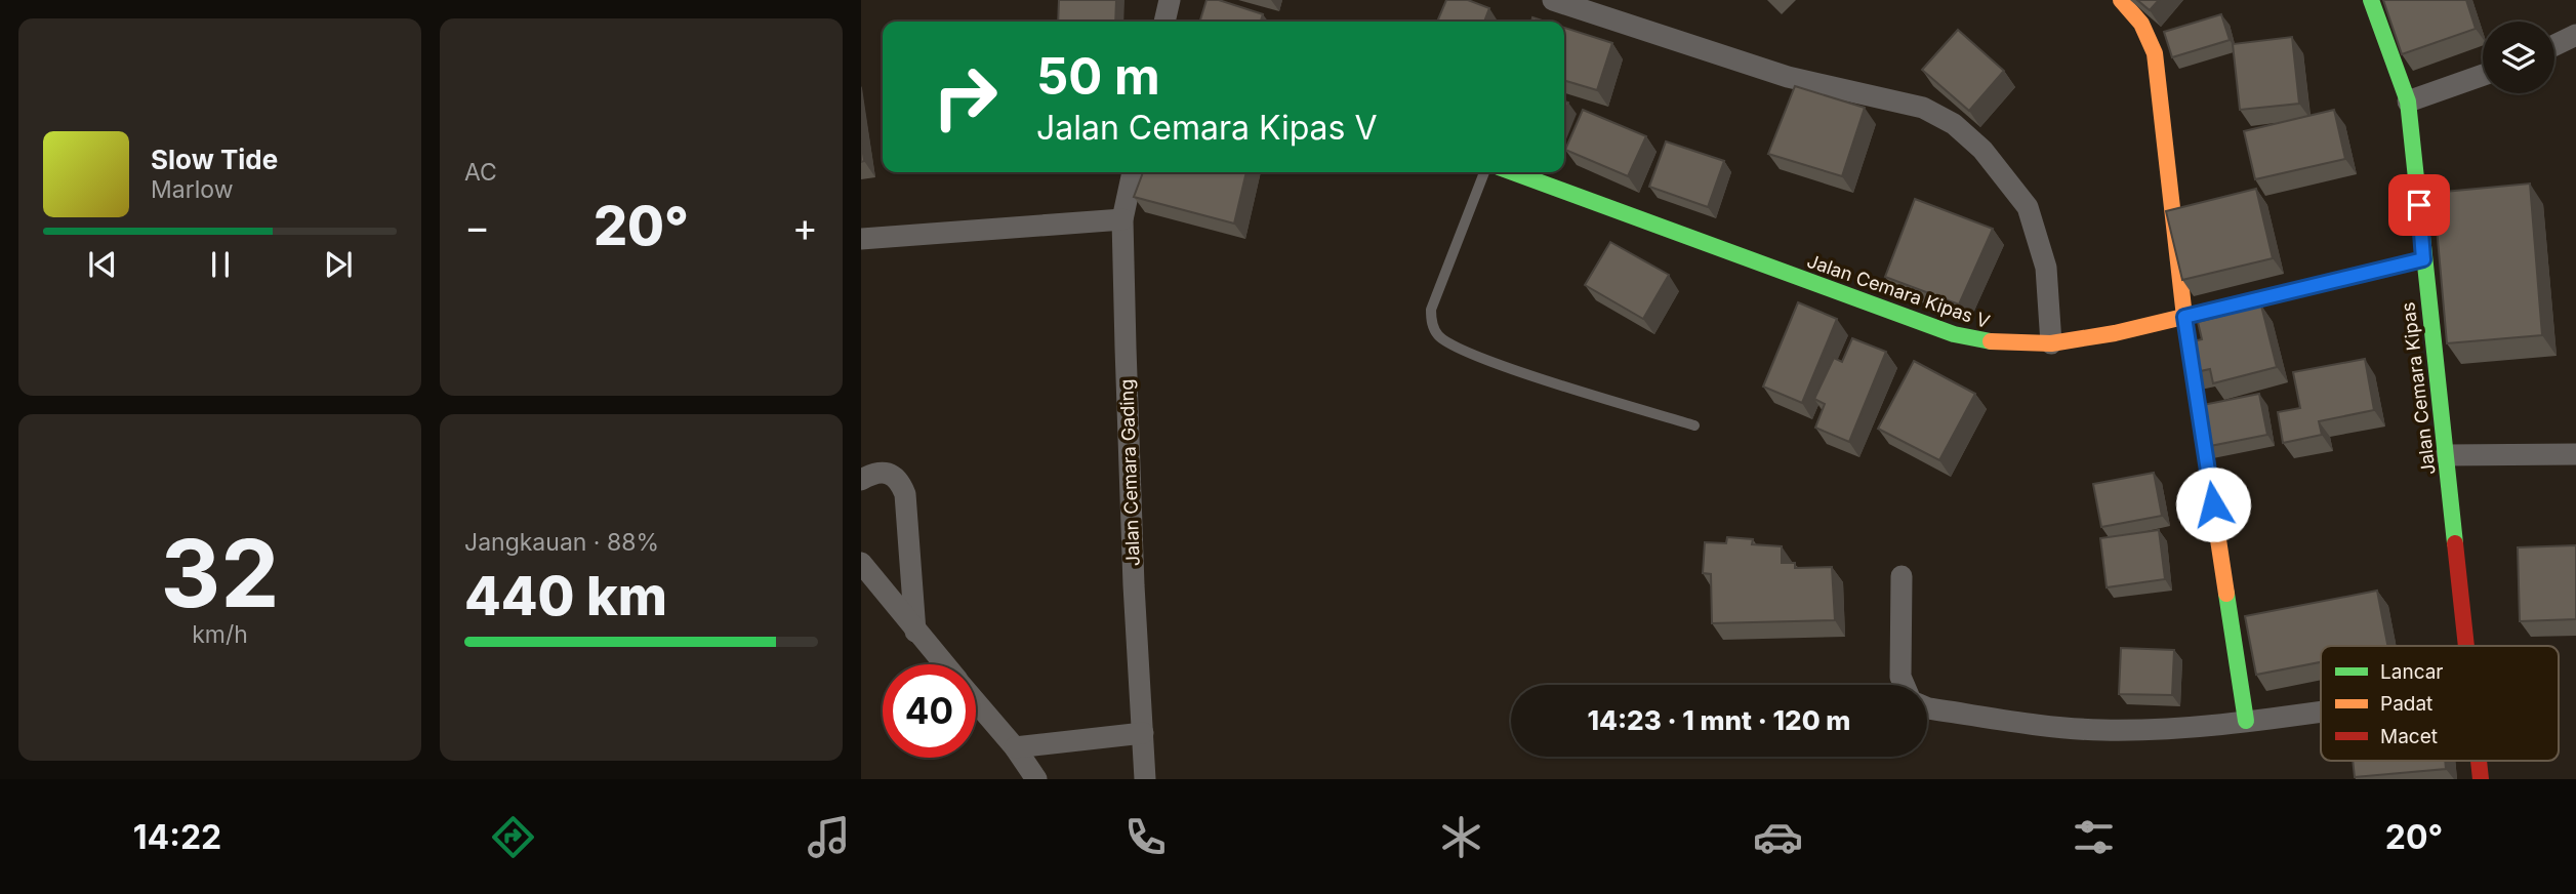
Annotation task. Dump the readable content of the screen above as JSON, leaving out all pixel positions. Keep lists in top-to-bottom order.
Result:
{
  "streets": {
    "street": ["Jalan Cemara Kipas V", "Jalan Cemara Kipas", "Jalan Cemara Gading"]
  },
  "crossings": [
    ["Jalan Cemara Kipas V", "Jalan Cemara Kipas"]
  ],
  "legend": ["Lancar", "Padat", "Macet"],
  "page": {
    "tile": [
      "AC",
      ["32", "km/h"],
      ["Jangkauan · 88%", "440 km"]
    ],
    "turn": ["50 m", "Jalan Cemara Kipas V"],
    "song": ["Slow Tide", "Marlow"],
    "heat": ["−", "20°", "+"],
    "limit": "40",
    "trip": "14:23 · 1 mnt · 120 m",
    "tabs": ["14:22", "20°"]
  }
}
